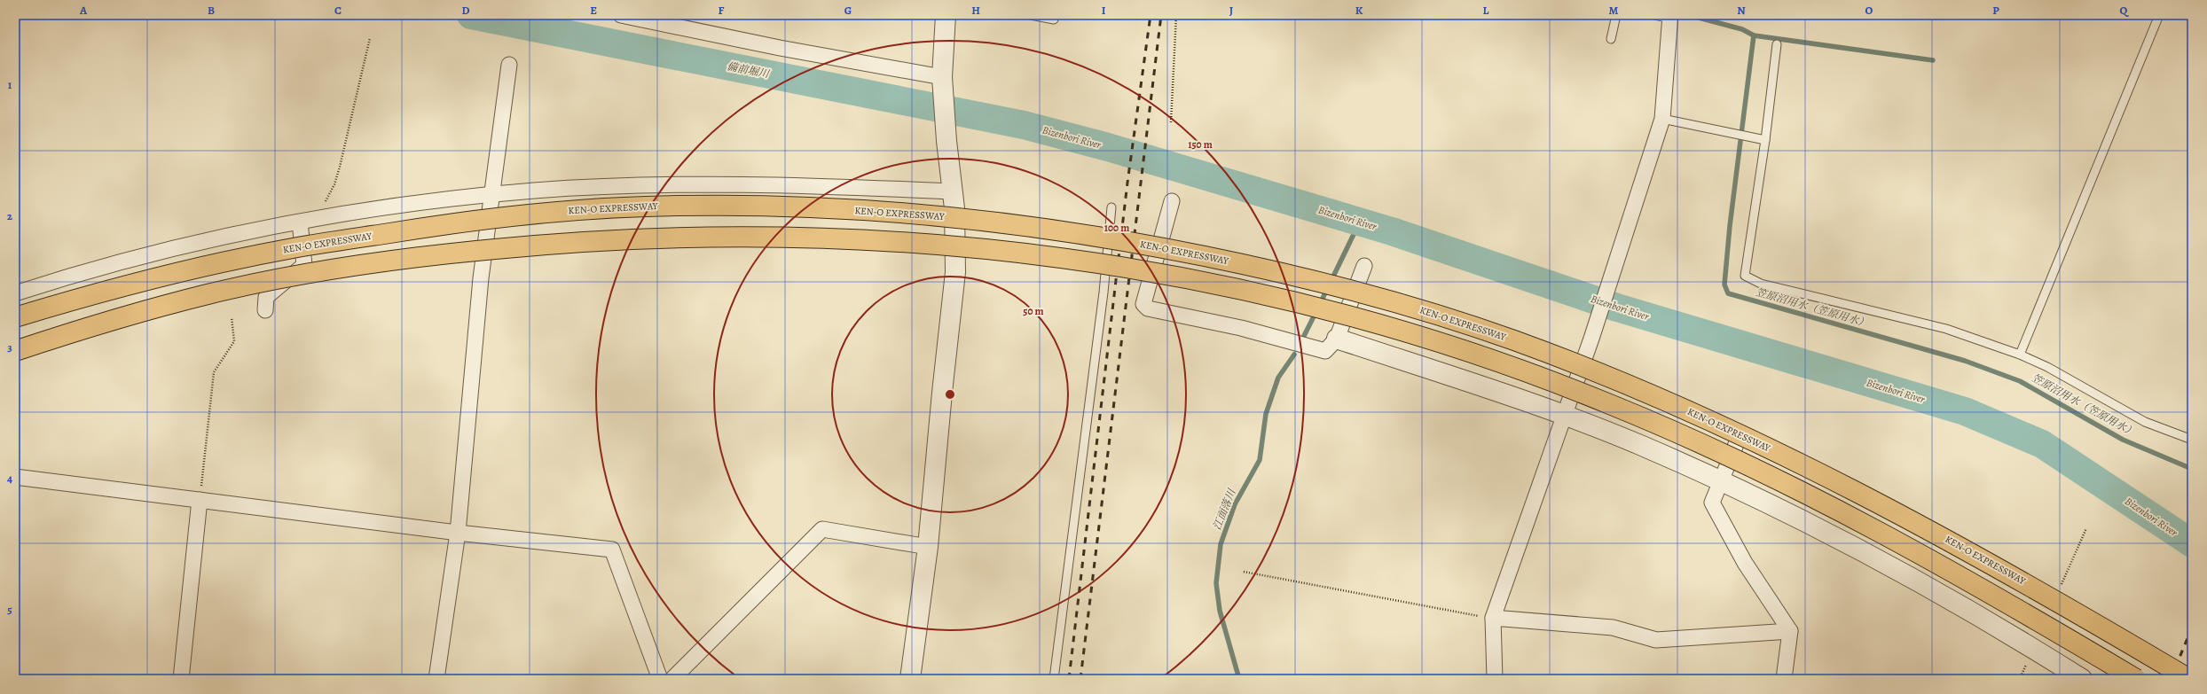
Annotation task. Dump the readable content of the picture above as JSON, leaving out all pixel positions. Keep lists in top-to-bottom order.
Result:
{
  "streets": {
    "highway": ["KEN-O EXPRESSWAY"]
  },
  "water": [
    "備前堀川",
    "Bizenbori River",
    "笠原沼用水（笠原用水）",
    "江面落川"
  ],
  "grid": {
    "columns": [
      "A",
      "B",
      "C",
      "D",
      "E",
      "F",
      "G",
      "H",
      "I",
      "J",
      "K",
      "L",
      "M",
      "N",
      "O",
      "P",
      "Q"
    ],
    "rows": [
      "1",
      "2",
      "3",
      "4",
      "5"
    ]
  },
  "rings": ["150 m", "100 m", "50 m"]
}
